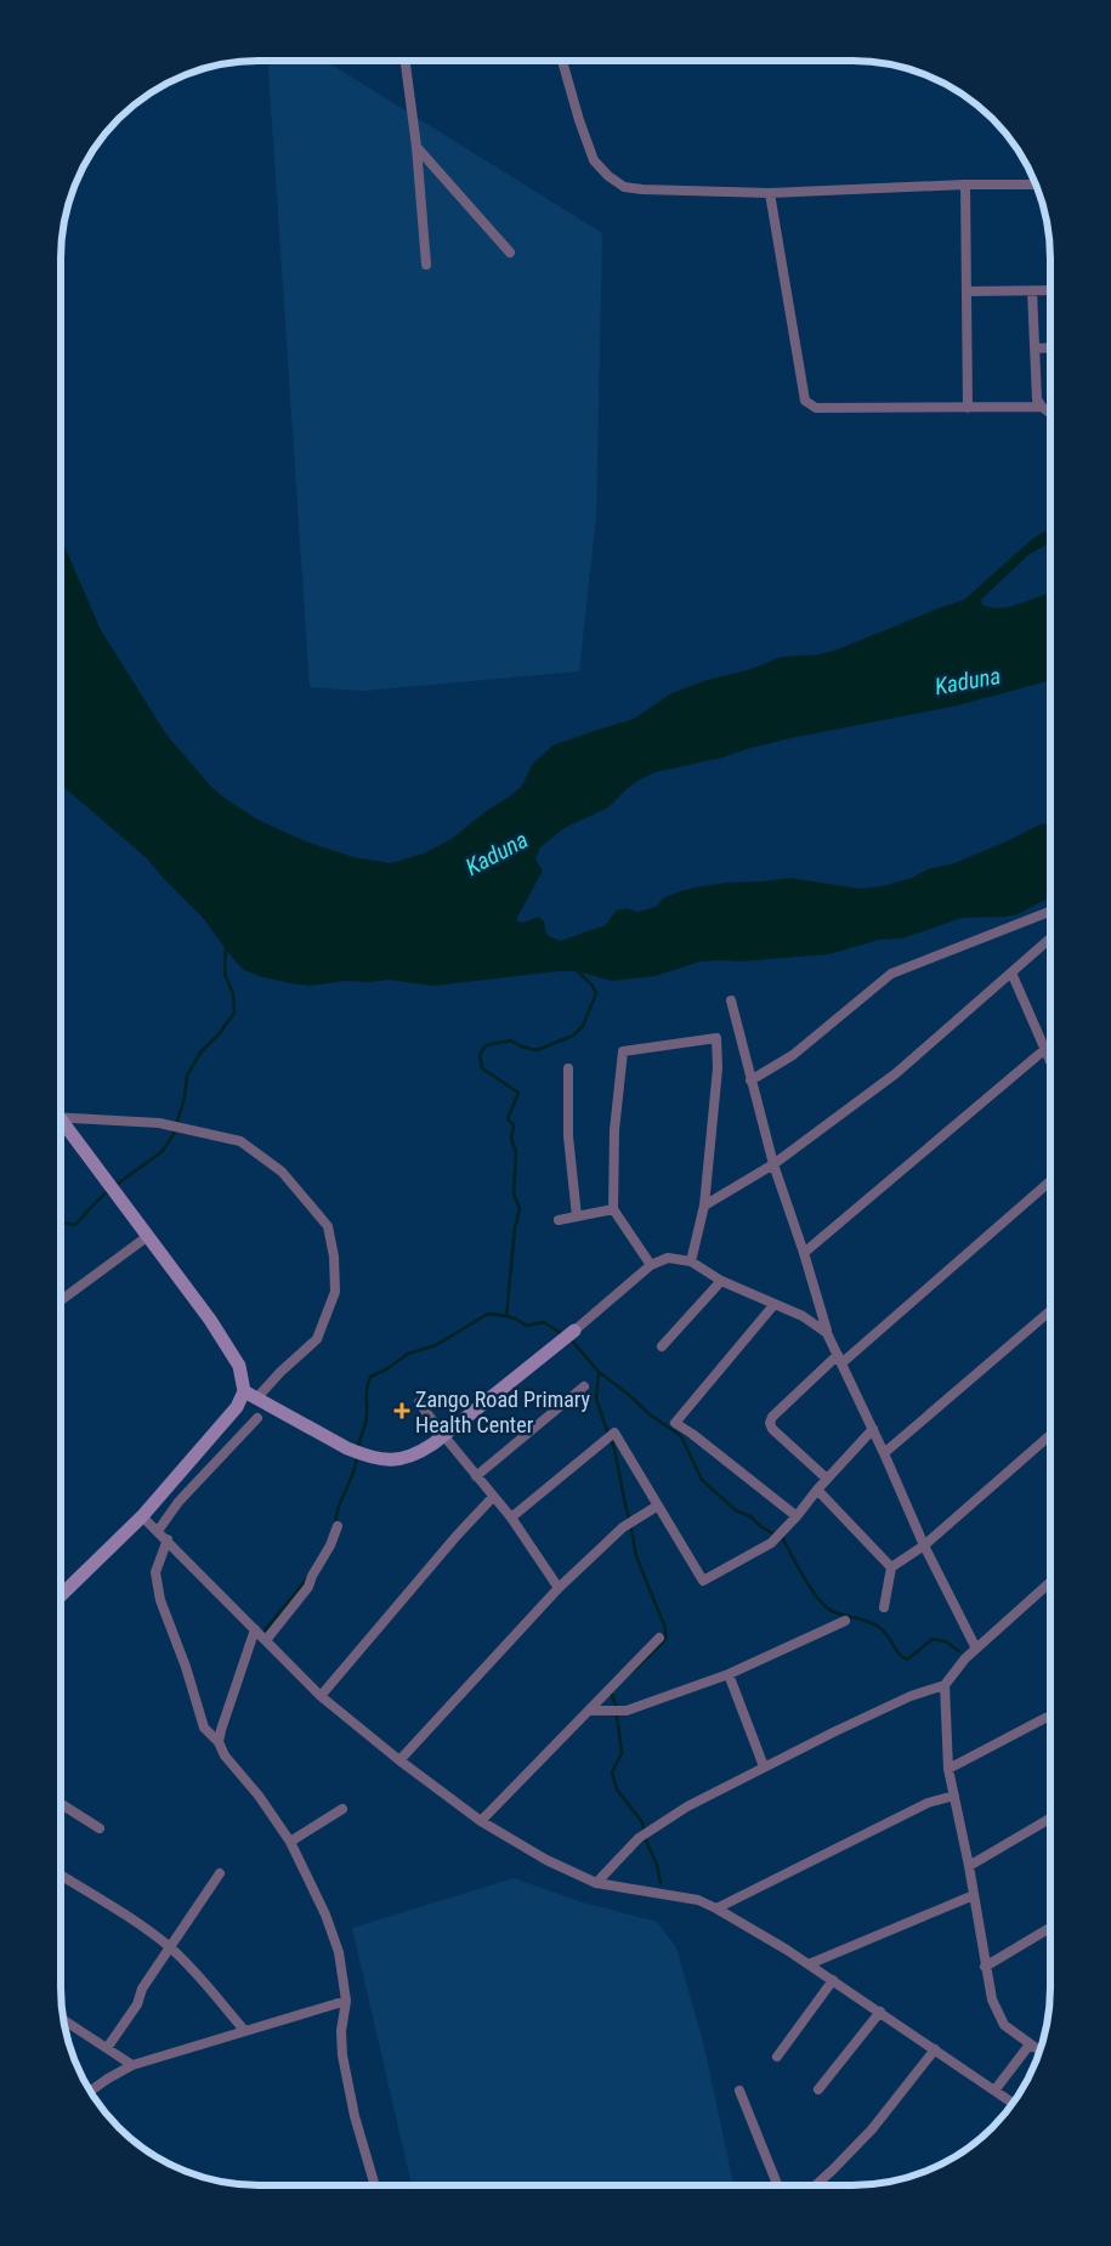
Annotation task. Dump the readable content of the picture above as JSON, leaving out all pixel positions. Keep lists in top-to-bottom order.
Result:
{
  "water": ["Kaduna"],
  "places": {
    "health": ["Zango Road Primary Health Center"]
  }
}
